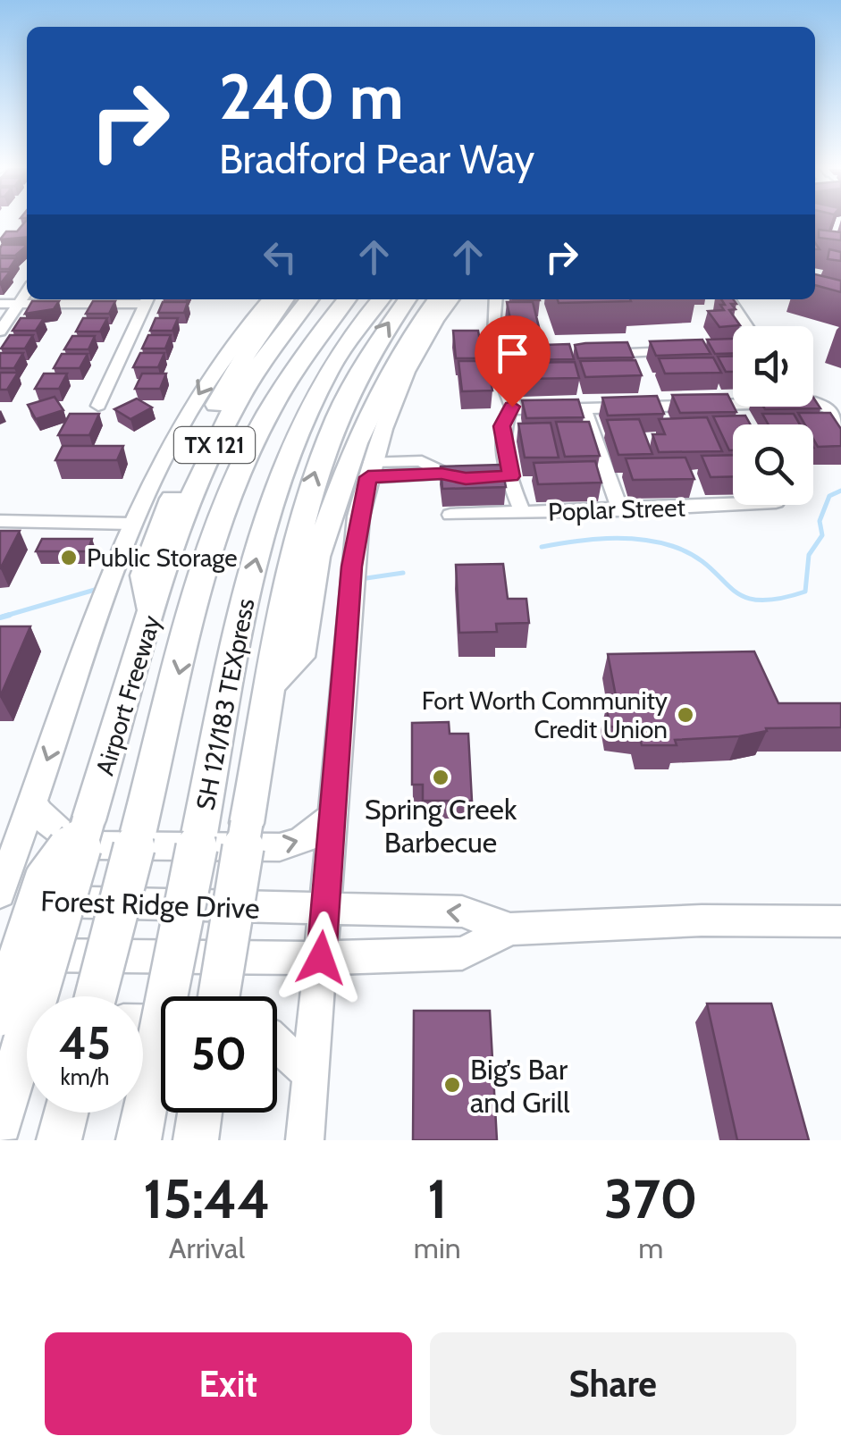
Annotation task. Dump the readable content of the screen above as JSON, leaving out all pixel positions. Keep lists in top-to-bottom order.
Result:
{
  "streets": {
    "highway": ["TX 121", "Airport Freeway", "SH 121/183 TEXpress"],
    "main road": ["Forest Ridge Drive"],
    "street": ["Poplar Street"]
  },
  "one_way": ["Airport Freeway"],
  "places": [
    "Public Storage",
    "Fort Worth Community Credit Union",
    "Spring Creek Barbecue",
    "Big’s Bar and Grill"
  ],
  "page": {
    "turn": ["240 m", "Bradford Pear Way"],
    "speed": "45 km/h",
    "limit": "50",
    "eta": [
      "15:44",
      "Arrival",
      "1",
      "min",
      "370",
      "m"
    ],
    "buttons": ["Exit", "Share"]
  }
}
